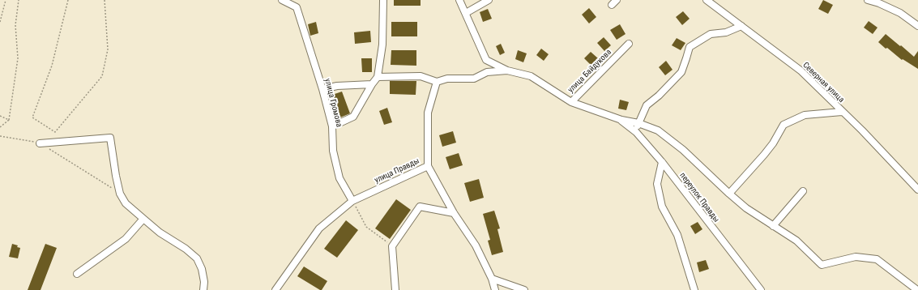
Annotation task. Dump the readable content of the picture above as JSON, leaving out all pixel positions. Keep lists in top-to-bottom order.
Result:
{
  "streets": {
    "street": [
      "улица Байдукова",
      "Северная улица",
      "улица Громова",
      "улица Правды",
      "переулок Правды"
    ]
  },
  "crossings": [
    ["улица Байдукова", "переулок Правды"],
    ["улица Громова", "улица Правды"]
  ]
}
